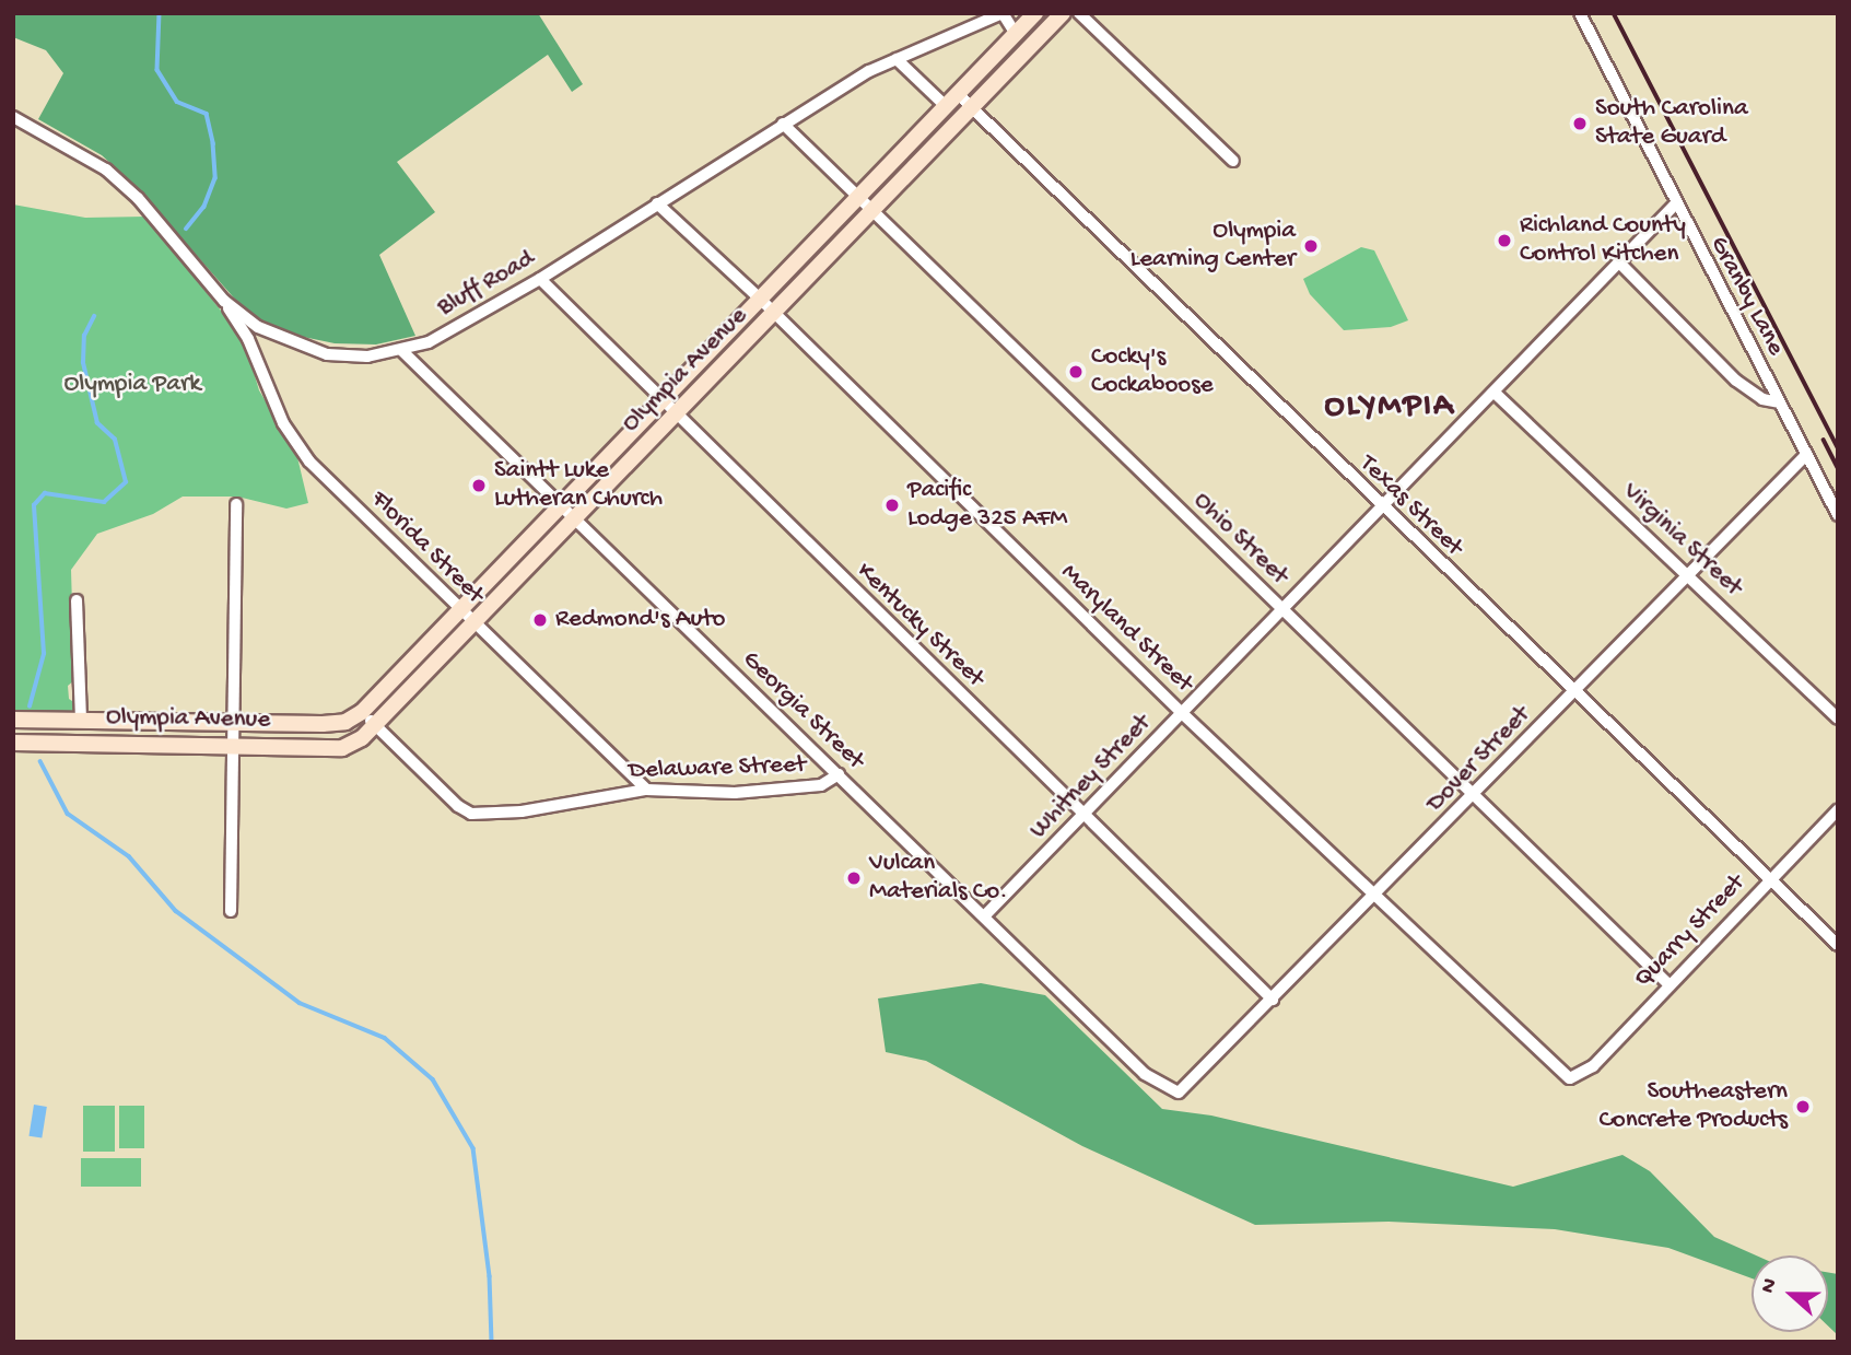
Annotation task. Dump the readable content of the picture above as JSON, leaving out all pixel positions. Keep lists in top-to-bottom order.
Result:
{
  "streets": {
    "main road": ["Olympia Avenue"],
    "street": [
      "Bluff Road",
      "Granby Lane",
      "Texas Street",
      "Ohio Street",
      "Virginia Street",
      "Florida Street",
      "Kentucky Street",
      "Maryland Street",
      "Georgia Street",
      "Dover Street",
      "Delaware Street",
      "Whitney Street",
      "Quarry Street"
    ]
  },
  "crossings": [
    ["Bluff Road", "Ohio Street"],
    ["Bluff Road", "Florida Street"],
    ["Bluff Road", "Kentucky Street"],
    ["Bluff Road", "Maryland Street"],
    ["Bluff Road", "Georgia Street"],
    ["Granby Lane", "Dover Street"],
    ["Granby Lane", "Whitney Street"],
    ["Olympia Avenue", "Texas Street"],
    ["Olympia Avenue", "Ohio Street"],
    ["Olympia Avenue", "Florida Street"],
    ["Olympia Avenue", "Kentucky Street"],
    ["Olympia Avenue", "Maryland Street"],
    ["Olympia Avenue", "Georgia Street"],
    ["Olympia Avenue", "Delaware Street"],
    ["Texas Street", "Dover Street"],
    ["Texas Street", "Whitney Street"],
    ["Texas Street", "Quarry Street"],
    ["Ohio Street", "Dover Street"],
    ["Ohio Street", "Whitney Street"],
    ["Ohio Street", "Quarry Street"],
    ["Virginia Street", "Dover Street"],
    ["Virginia Street", "Whitney Street"],
    ["Florida Street", "Delaware Street"],
    ["Kentucky Street", "Dover Street"],
    ["Kentucky Street", "Whitney Street"],
    ["Maryland Street", "Dover Street"],
    ["Maryland Street", "Whitney Street"],
    ["Maryland Street", "Quarry Street"],
    ["Georgia Street", "Dover Street"],
    ["Georgia Street", "Delaware Street"],
    ["Georgia Street", "Whitney Street"]
  ],
  "districts": ["OLYMPIA"],
  "parks": ["Olympia Park"],
  "places": [
    "South Carolina State Guard",
    "Richland County Control Kitchen",
    "Olympia Learning Center",
    "Cocky's Cockaboose",
    "Saintt Luke Lutheran Church",
    "Pacific Lodge 325 AFM",
    "Redmond's Auto",
    "Vulcan Materials Co.",
    "Southeastern Concrete Products"
  ],
  "north": "left"
}
